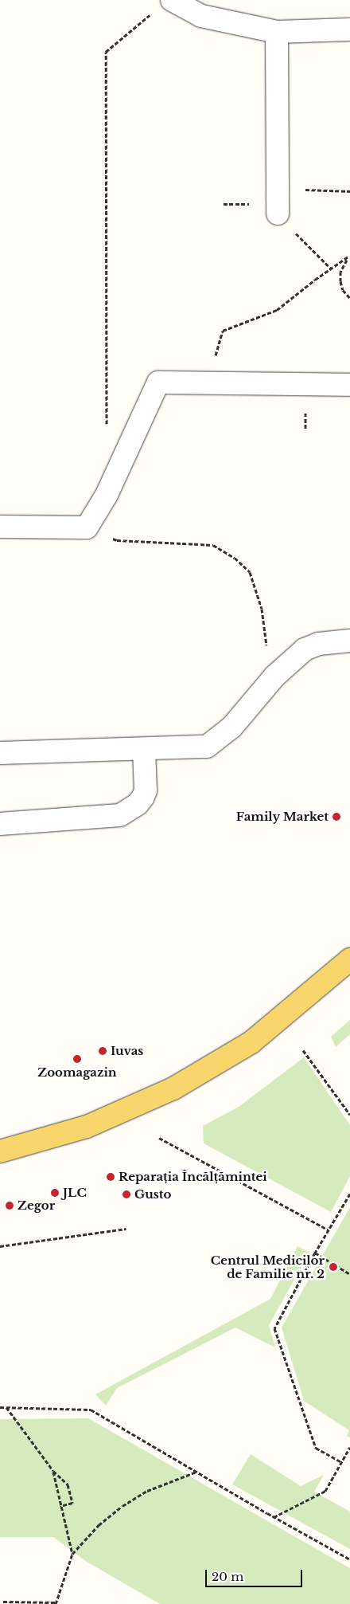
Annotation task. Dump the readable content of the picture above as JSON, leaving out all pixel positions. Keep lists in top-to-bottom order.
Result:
{
  "places": [
    "Family Market",
    "Iuvas",
    "Zoomagazin",
    "Reparația Încălțămintei",
    "JLC",
    "Gusto",
    "Zegor",
    "Centrul Medicilor de Familie nr. 2"
  ],
  "scale_bar": "20 m"
}
